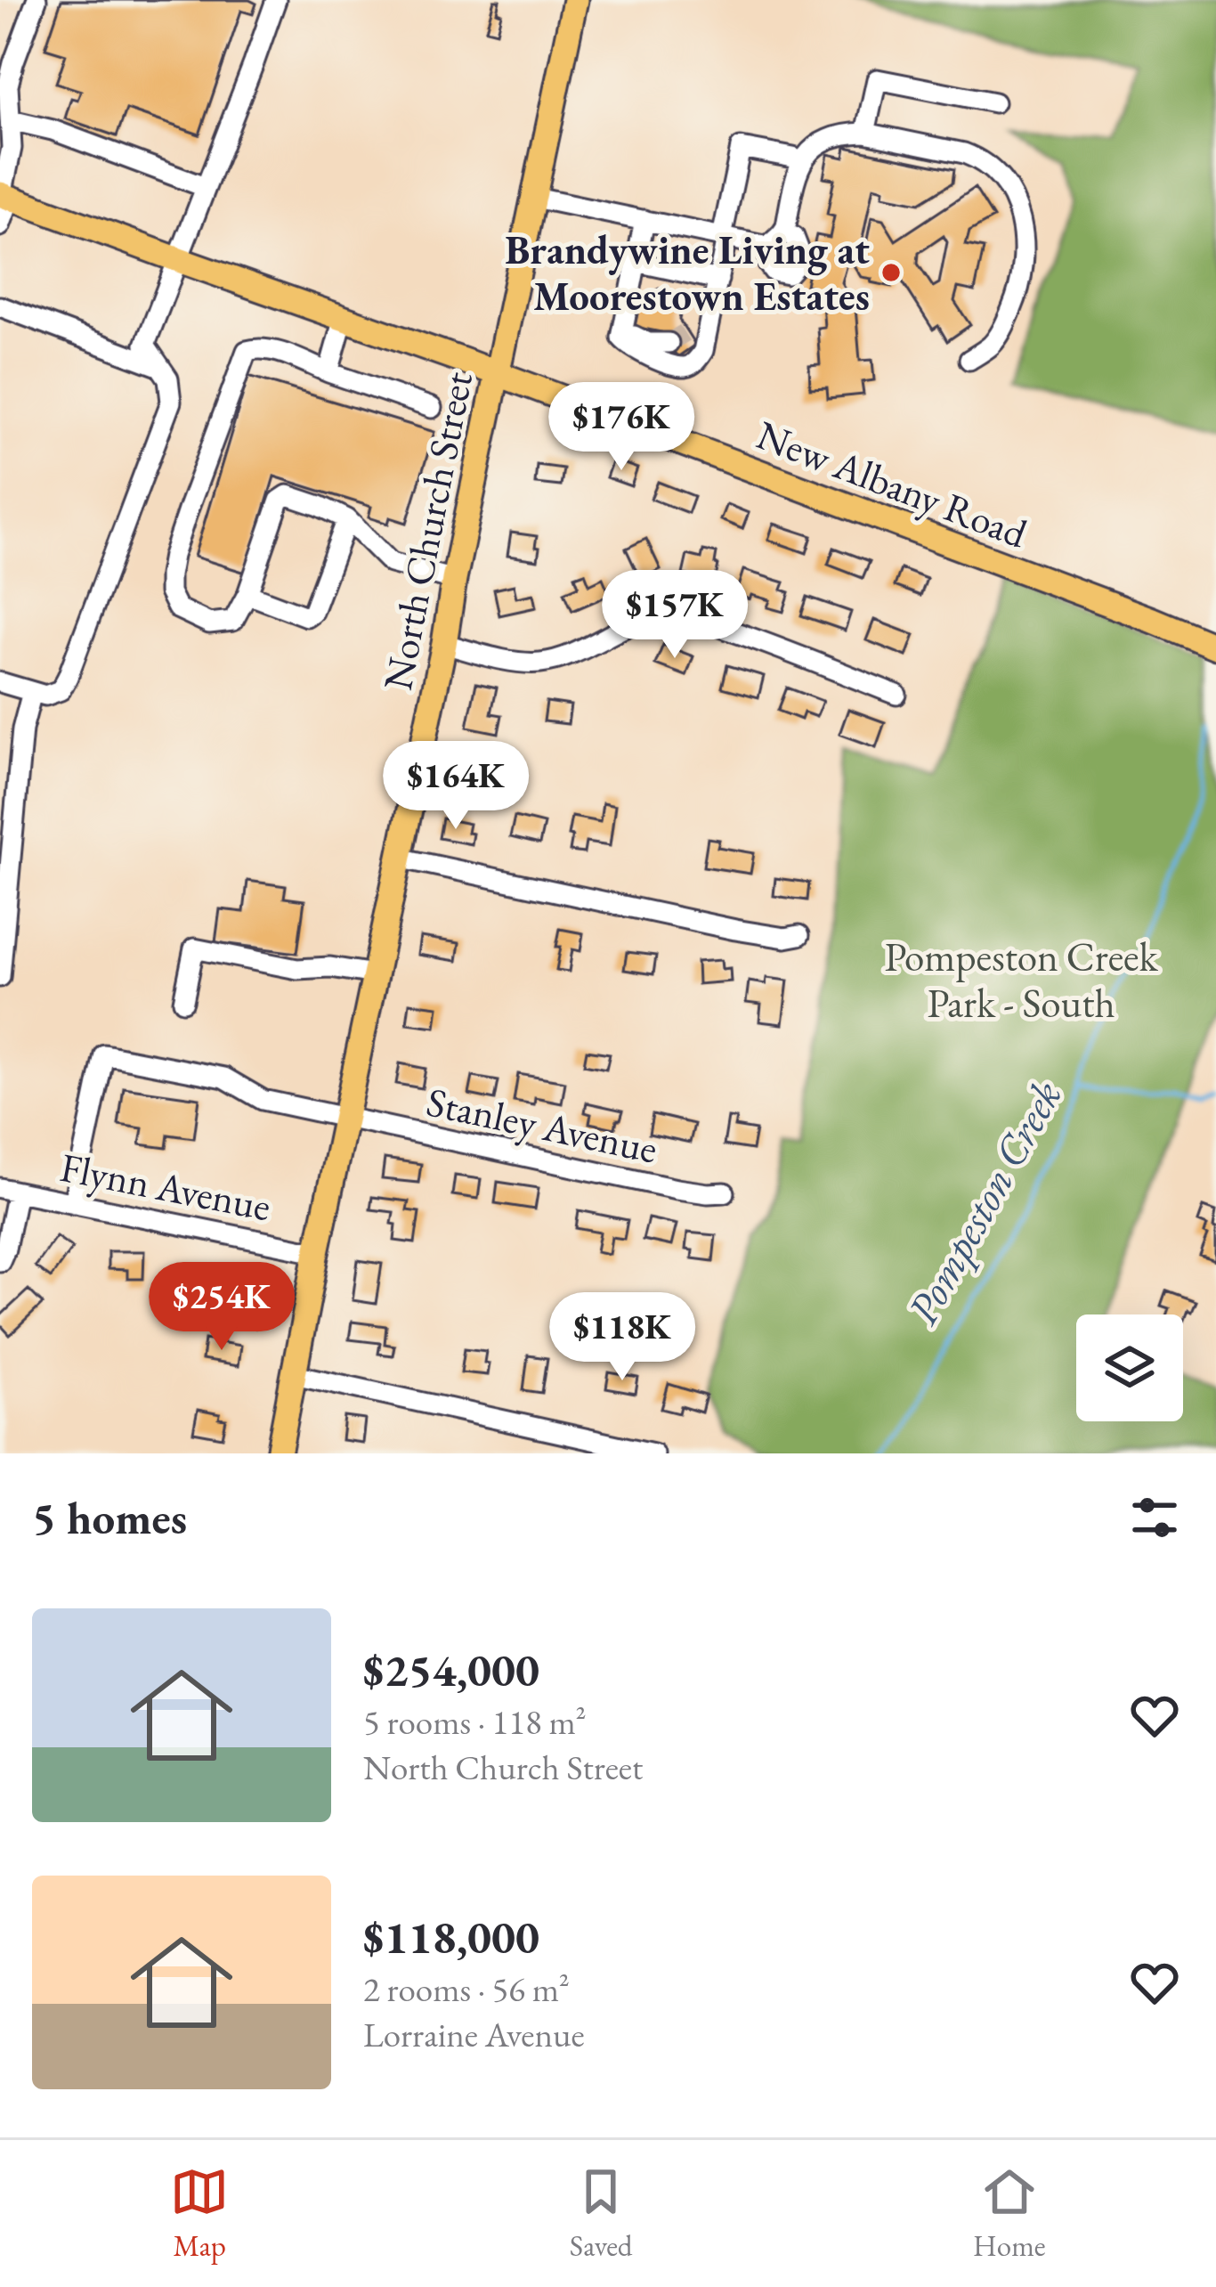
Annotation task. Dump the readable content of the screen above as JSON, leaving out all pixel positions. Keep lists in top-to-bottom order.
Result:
{
  "streets": {
    "main road": ["New Albany Road", "North Church Street"],
    "street": ["Stanley Avenue", "Flynn Avenue"]
  },
  "crossings": [
    ["New Albany Road", "North Church Street"],
    ["North Church Street", "Stanley Avenue"],
    ["North Church Street", "Flynn Avenue"],
    ["Stanley Avenue", "Flynn Avenue"]
  ],
  "water": ["Pompeston Creek"],
  "parks": ["Pompeston Creek Park - South"],
  "places": ["Brandywine Living at Moorestown Estates"],
  "page": {
    "price": [
      "$176K",
      "$157K",
      "$164K",
      "$254K",
      "$118K"
    ],
    "heading": "5 homes",
    "list": [
      {
        "name": "$254,000",
        "note": "5 rooms · 118 m² · North Church Street"
      },
      {
        "name": "$118,000",
        "note": "2 rooms · 56 m² · Lorraine Avenue"
      }
    ],
    "tabs": ["Map", "Saved", "Home"]
  }
}
